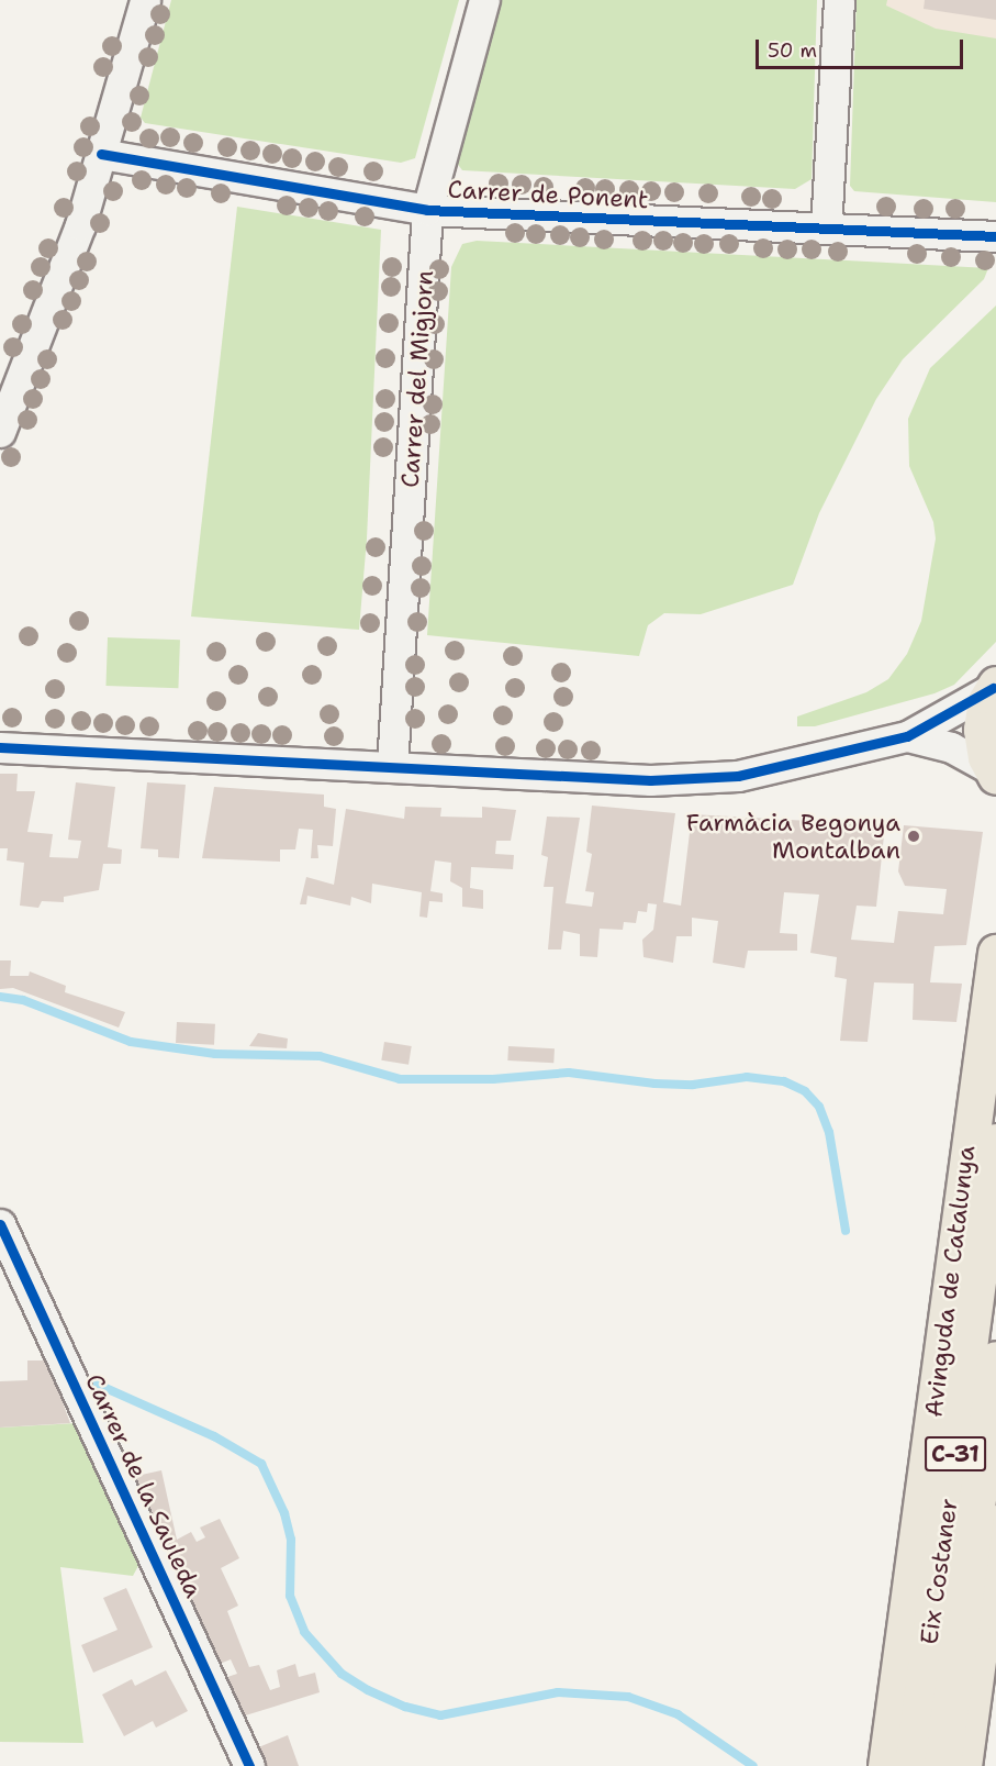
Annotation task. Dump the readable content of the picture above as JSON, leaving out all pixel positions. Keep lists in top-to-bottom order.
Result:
{
  "streets": {
    "main road": ["Avinguda de Catalunya", "C-31", "Eix Costaner"],
    "street": ["Carrer de Ponent", "Carrer del Migjorn", "Carrer de la Sauleda"]
  },
  "crossings": [
    ["Carrer de Ponent", "Carrer del Migjorn"]
  ],
  "places": ["Farmàcia Begonya Montalban"],
  "scale_bar": "50 m"
}
